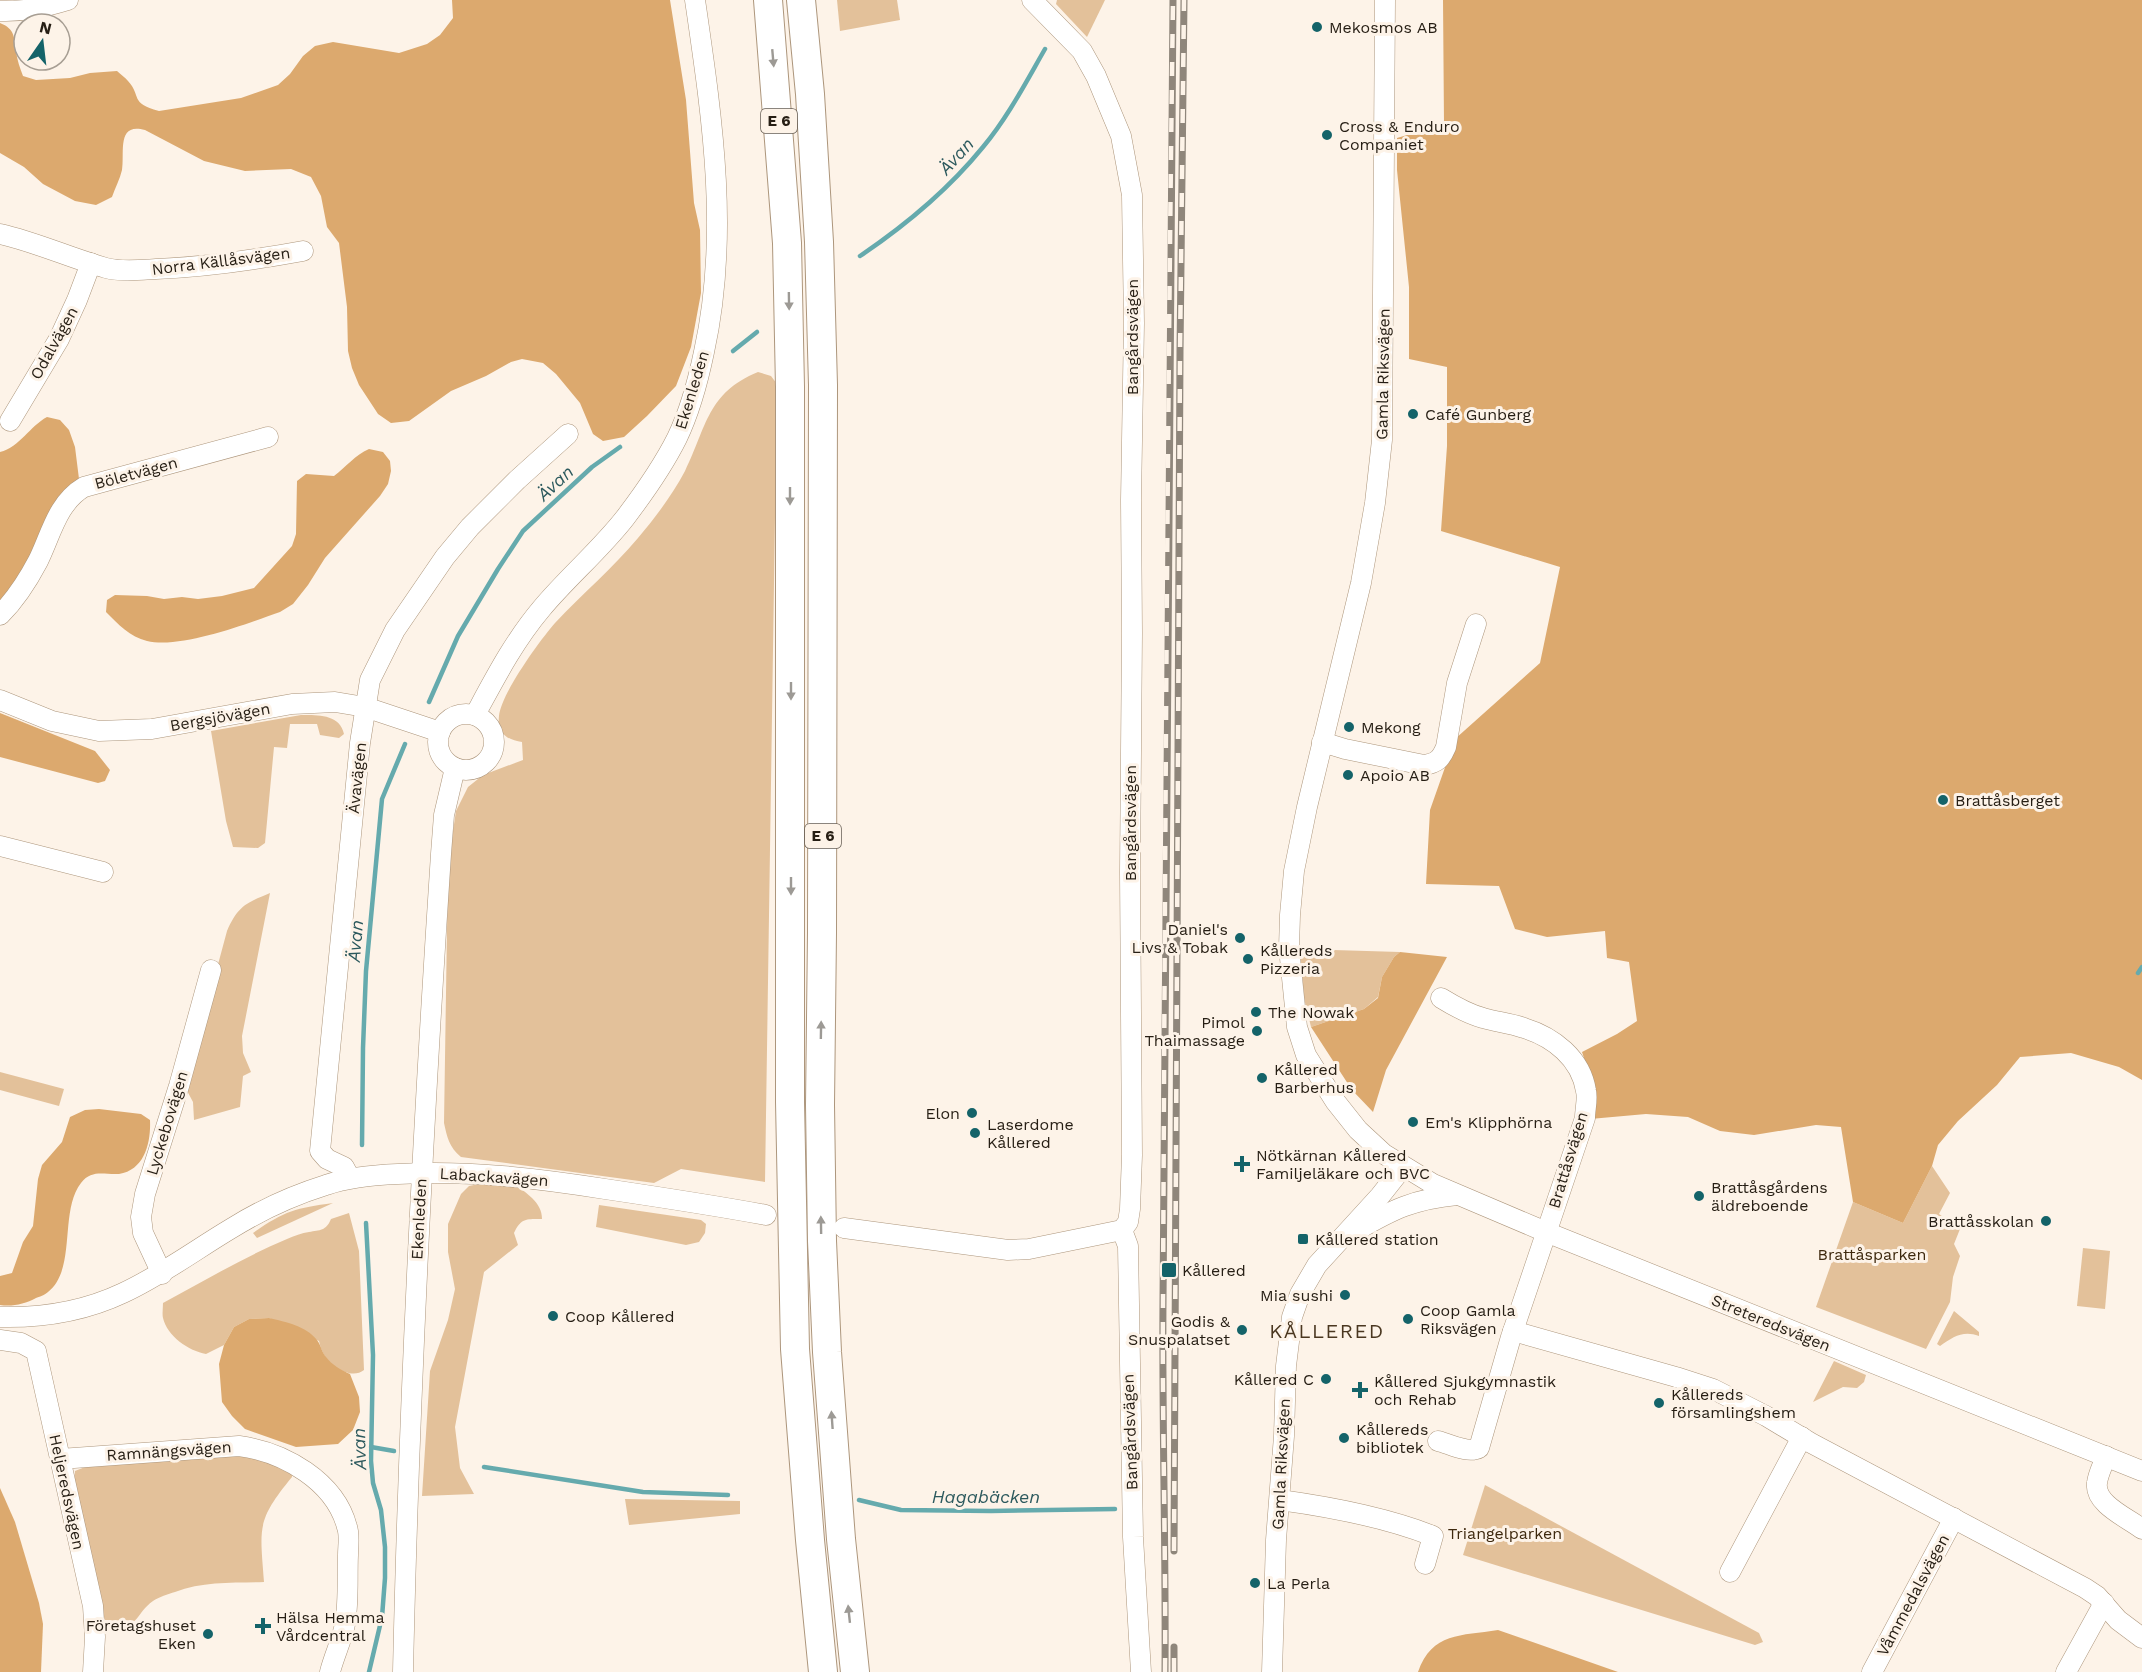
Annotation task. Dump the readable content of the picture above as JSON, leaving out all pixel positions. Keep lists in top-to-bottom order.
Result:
{
  "streets": {
    "highway": ["E 6"],
    "street": [
      "Norra Källåsvägen",
      "Bangårdsvägen",
      "Odalvägen",
      "Gamla Riksvägen",
      "Ekenleden",
      "Böletvägen",
      "Bergsjövägen",
      "Ävavägen",
      "Lyckebovägen",
      "Brattåsvägen",
      "Labackavägen",
      "Streteredsvägen",
      "Ramnängsvägen",
      "Heljeredsvägen",
      "Våmmedalsvägen"
    ]
  },
  "crossings": [
    ["Norra Källåsvägen", "Odalvägen"],
    ["Gamla Riksvägen", "Streteredsvägen"],
    ["Ekenleden", "Bergsjövägen"],
    ["Ekenleden", "Labackavägen"],
    ["Bergsjövägen", "Ävavägen"],
    ["Ävavägen", "Labackavägen"],
    ["Lyckebovägen", "Labackavägen"],
    ["Brattåsvägen", "Streteredsvägen"],
    ["Ramnängsvägen", "Heljeredsvägen"]
  ],
  "districts": ["KÅLLERED"],
  "water": ["Ävan", "Hagabäcken"],
  "parks": ["Brattåsparken", "Triangelparken"],
  "places": {
    "other": [
      "Mekosmos AB",
      "Cross & Enduro Companiet",
      "Café Gunberg",
      "Mekong",
      "Apoio AB",
      "Brattåsberget",
      "Daniel's Livs & Tobak",
      "Kållereds Pizzeria",
      "The Nowak",
      "Pimol Thaimassage",
      "Kållered Barberhus",
      "Elon",
      "Em's Klipphörna",
      "Laserdome Kållered",
      "Brattåsgårdens äldreboende",
      "Brattåsskolan",
      "Mia sushi",
      "Coop Kållered",
      "Coop Gamla Riksvägen",
      "Godis & Snuspalatset",
      "Kållered C",
      "Kållereds församlingshem",
      "Kållereds bibliotek",
      "La Perla",
      "Företagshuset Eken"
    ],
    "health": ["Nötkärnan Kållered Familjeläkare och BVC", "Kållered Sjukgymnastik och Rehab", "Hälsa Hemma Vårdcentral"],
    "transit": ["Kållered station", "Kållered"]
  },
  "north": "top"
}
